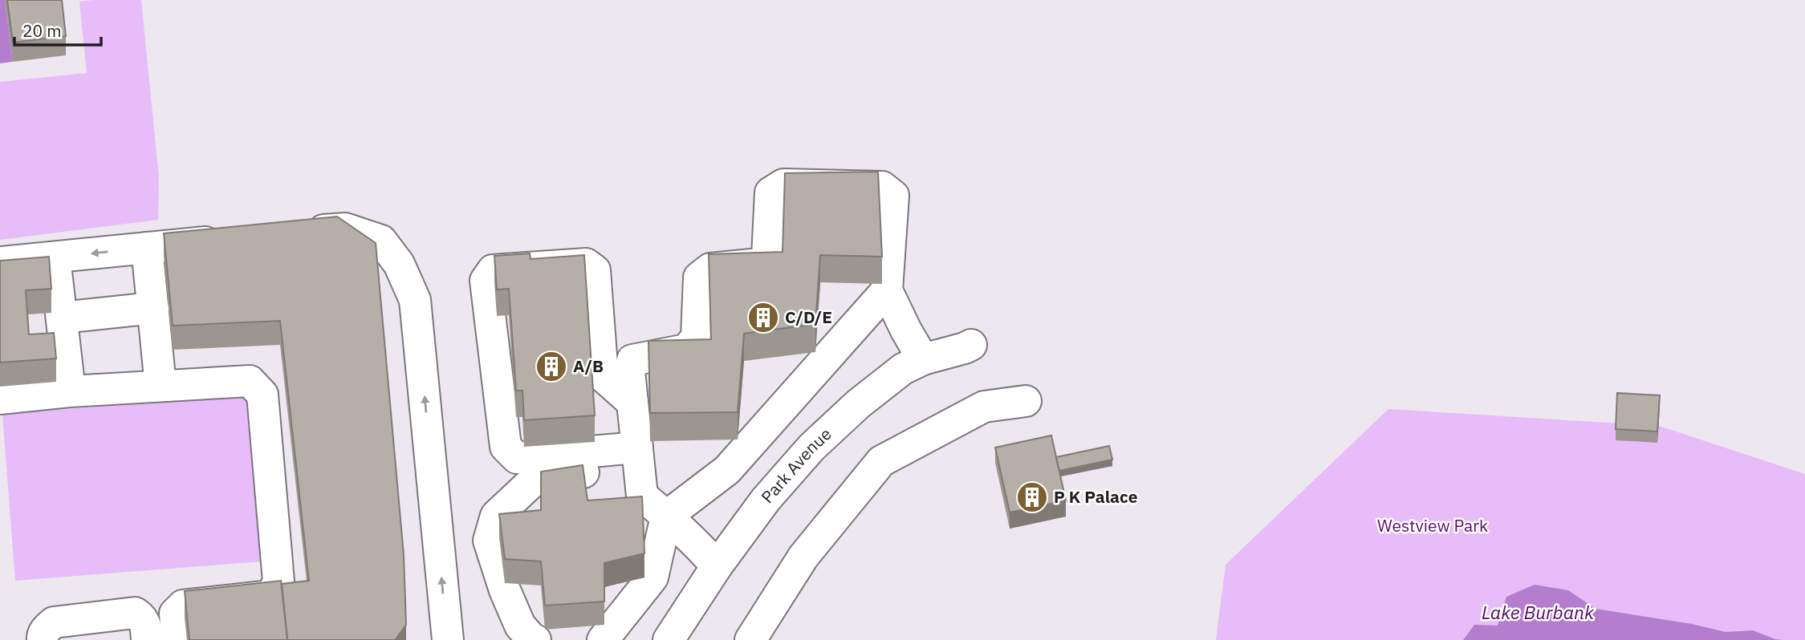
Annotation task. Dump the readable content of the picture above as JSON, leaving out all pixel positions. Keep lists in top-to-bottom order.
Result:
{
  "streets": {
    "street": ["Park Avenue"]
  },
  "water": ["Lake Burbank"],
  "parks": ["Westview Park"],
  "places": {
    "building": ["C/D/E", "A/B", "P K Palace"]
  },
  "scale_bar": "20 m"
}
